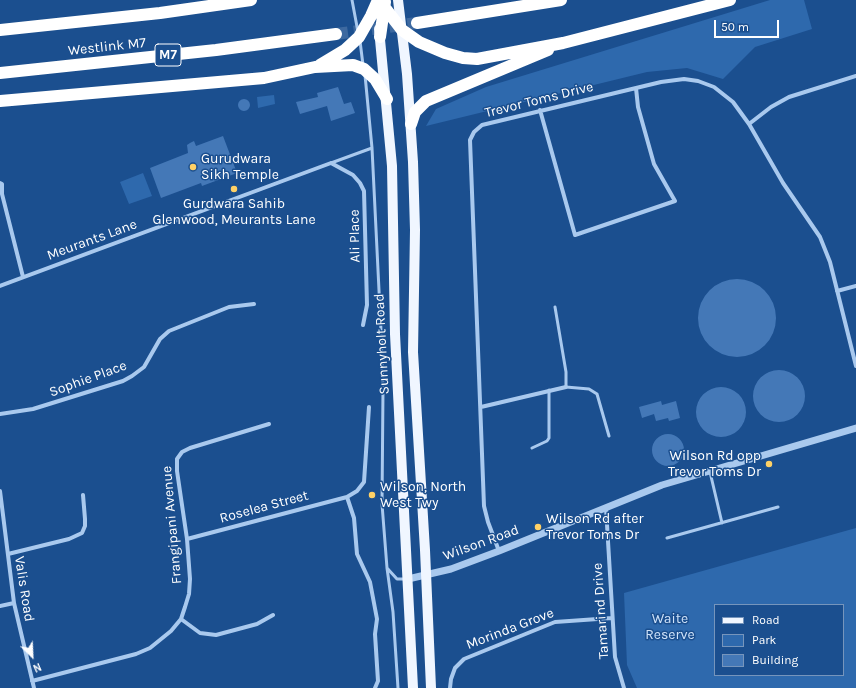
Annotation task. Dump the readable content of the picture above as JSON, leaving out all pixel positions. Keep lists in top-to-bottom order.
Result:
{
  "streets": {
    "highway": ["Westlink M7", "M7"],
    "main road": ["Sunnyholt Road"],
    "street": [
      "Trevor Toms Drive",
      "Ali Place",
      "Meurants Lane",
      "Sophie Place",
      "Roselea Street",
      "Frangipani Avenue",
      "Wilson Road",
      "Valis Road",
      "Tamarind Drive",
      "Morinda Grove"
    ]
  },
  "crossings": [
    ["Trevor Toms Drive", "Wilson Road"],
    ["Ali Place", "Meurants Lane"],
    ["Sunnyholt Road", "Wilson Road"],
    ["Roselea Street", "Frangipani Avenue"],
    ["Frangipani Avenue", "Valis Road"],
    ["Wilson Road", "Tamarind Drive"],
    ["Tamarind Drive", "Morinda Grove"]
  ],
  "parks": ["Waite Reserve"],
  "places": [
    "Gurudwara Sikh Temple",
    "Gurdwara Sahib Glenwood, Meurants Lane",
    "Wilson Rd opp Trevor Toms Dr",
    "Wilson, North West Twy",
    "Wilson Rd after Trevor Toms Dr"
  ],
  "legend": ["Road", "Park", "Building"],
  "scale_bar": "50 m",
  "north": "bottom right"
}
